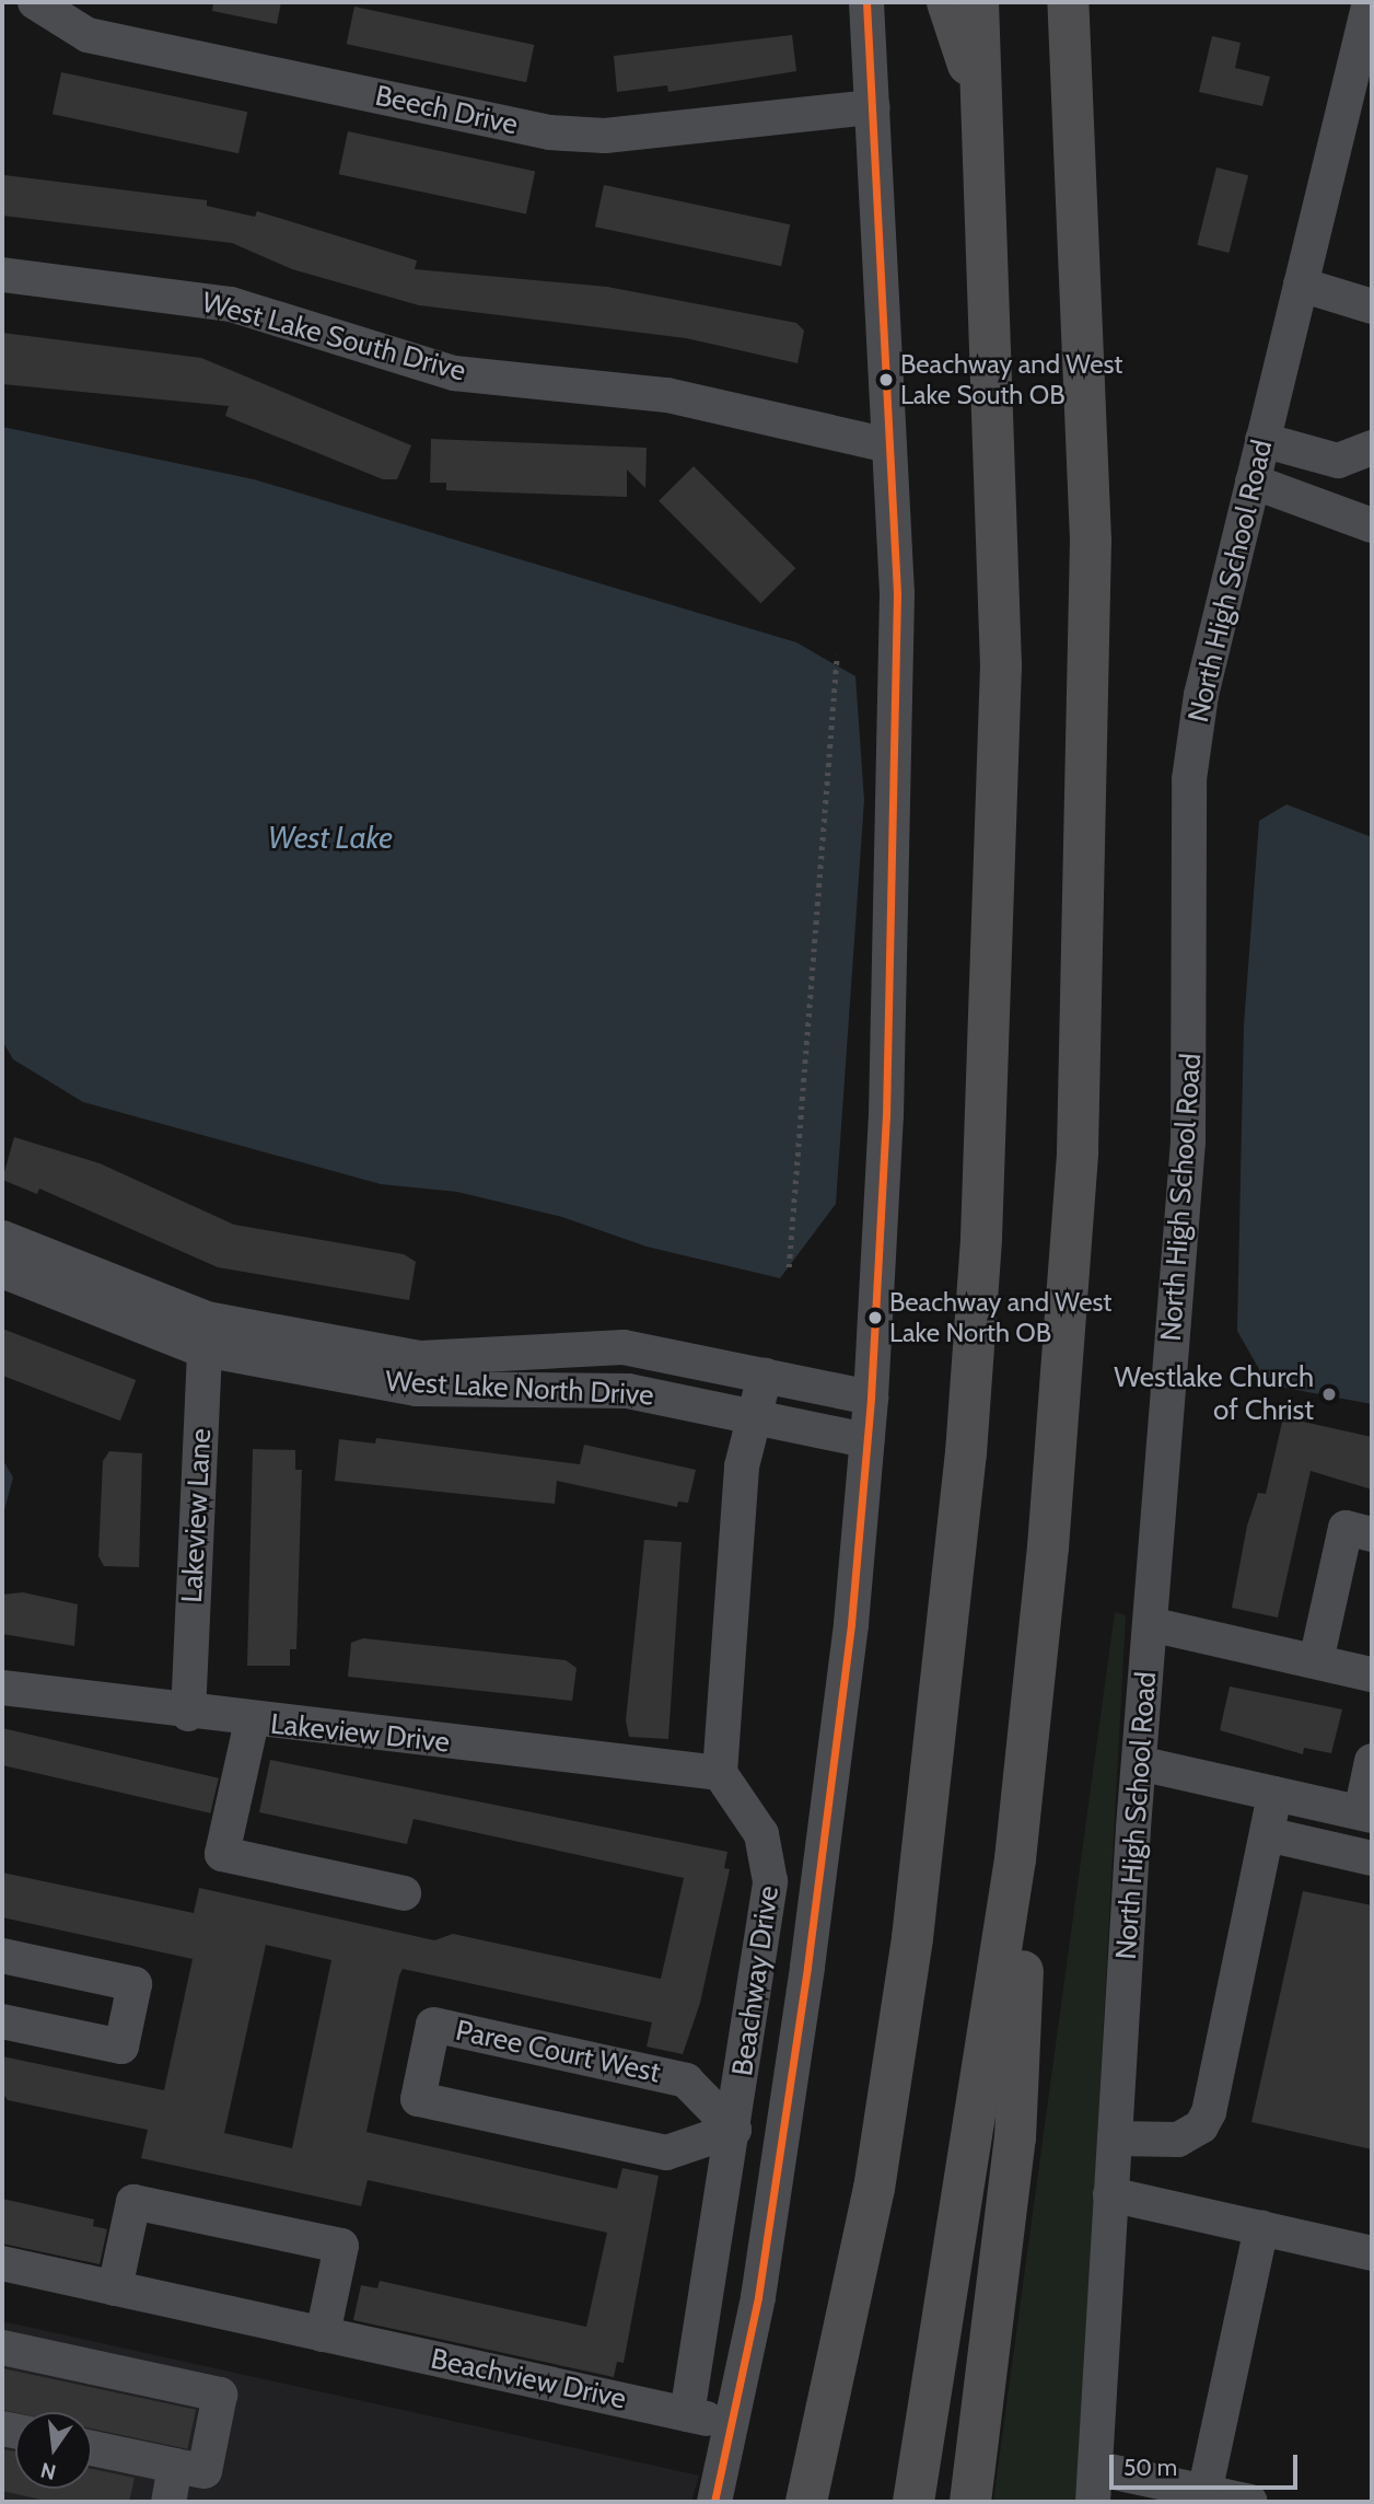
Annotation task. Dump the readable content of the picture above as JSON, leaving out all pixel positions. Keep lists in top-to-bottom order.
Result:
{
  "streets": {
    "street": [
      "Beech Drive",
      "West Lake South Drive",
      "North High School Road",
      "West Lake North Drive",
      "Lakeview Lane",
      "Lakeview Drive",
      "Beachway Drive",
      "Paree Court West",
      "Beachview Drive"
    ]
  },
  "crossings": [
    ["Beech Drive", "Beachway Drive"],
    ["West Lake South Drive", "Beachway Drive"],
    ["West Lake North Drive", "Lakeview Lane"],
    ["West Lake North Drive", "Beachway Drive"],
    ["Lakeview Lane", "Lakeview Drive"],
    ["Lakeview Drive", "Beachway Drive"],
    ["Beachway Drive", "Paree Court West"],
    ["Beachway Drive", "Beachview Drive"]
  ],
  "water": ["West Lake"],
  "places": ["Beachway and West Lake South OB", "Beachway and West Lake North OB", "Westlake Church of Christ"],
  "scale_bar": "50 m",
  "north": "bottom"
}
